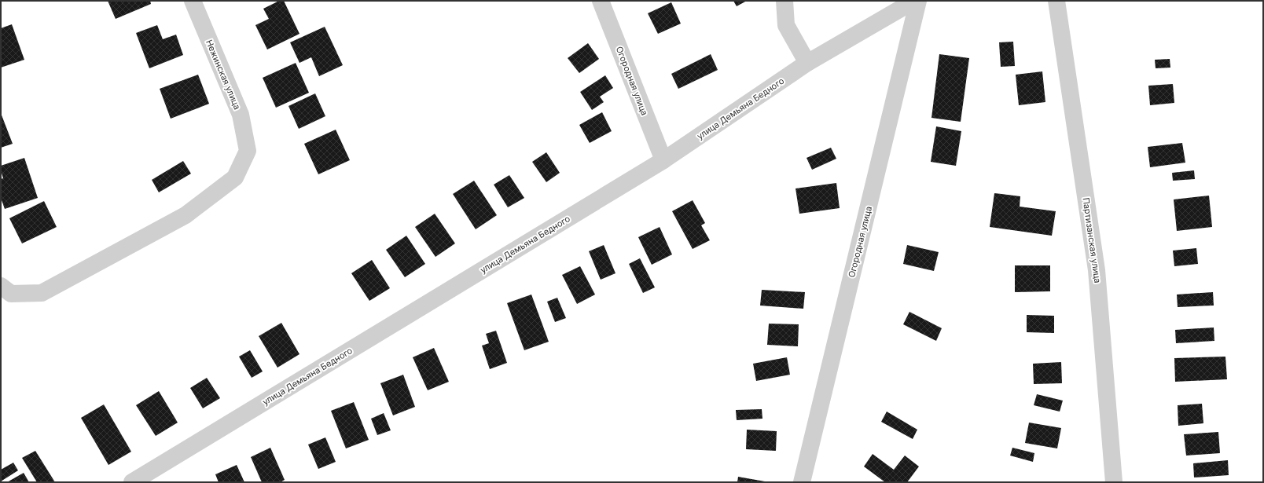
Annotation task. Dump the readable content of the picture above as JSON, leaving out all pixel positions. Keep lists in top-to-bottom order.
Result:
{
  "streets": {
    "street": [
      "Нежинская улица",
      "Огородная улица",
      "улица Демьяна Бедного",
      "Партизанская улица"
    ]
  },
  "crossings": [
    ["Огородная улица", "улица Демьяна Бедного"]
  ]
}
